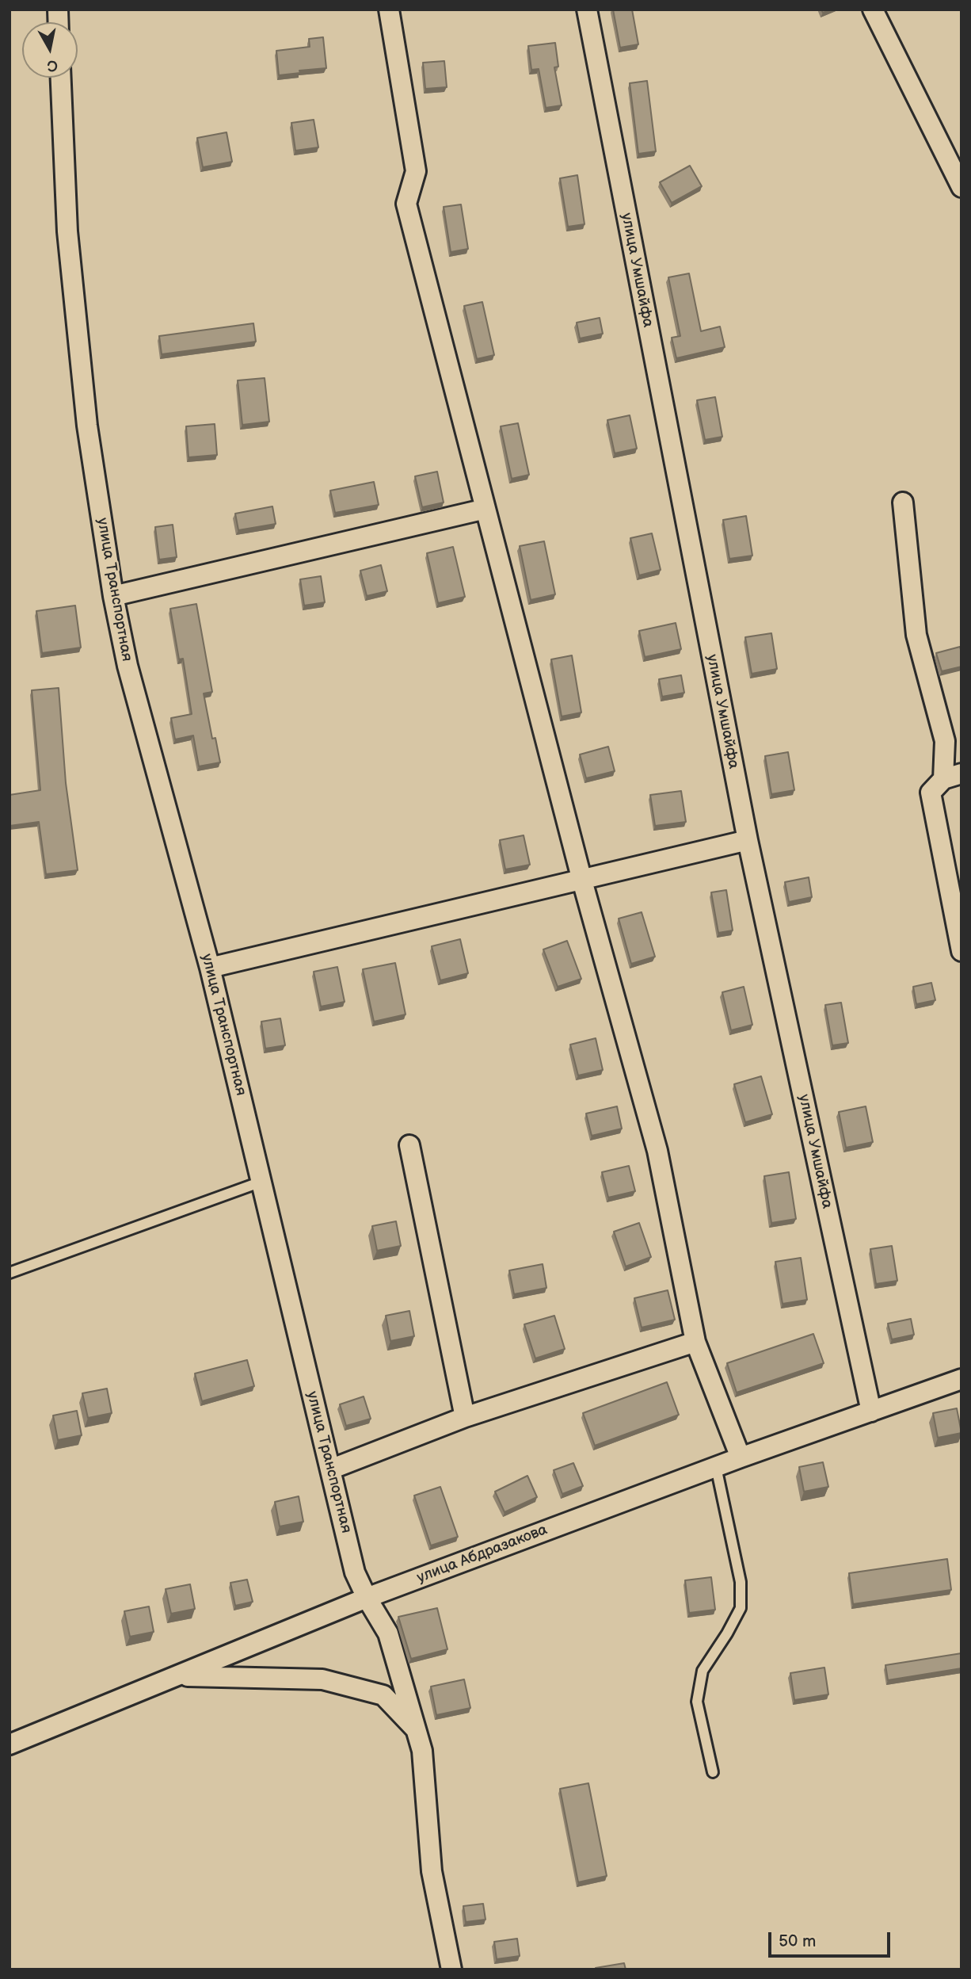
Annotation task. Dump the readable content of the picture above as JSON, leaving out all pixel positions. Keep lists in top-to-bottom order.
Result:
{
  "streets": {
    "street": ["улица Умшайфа", "улица Транспортная", "улица Абдразакова"]
  },
  "crossings": [
    ["улица Умшайфа", "улица Абдразакова"],
    ["улица Транспортная", "улица Абдразакова"]
  ],
  "scale_bar": "50 m",
  "north": "bottom"
}
